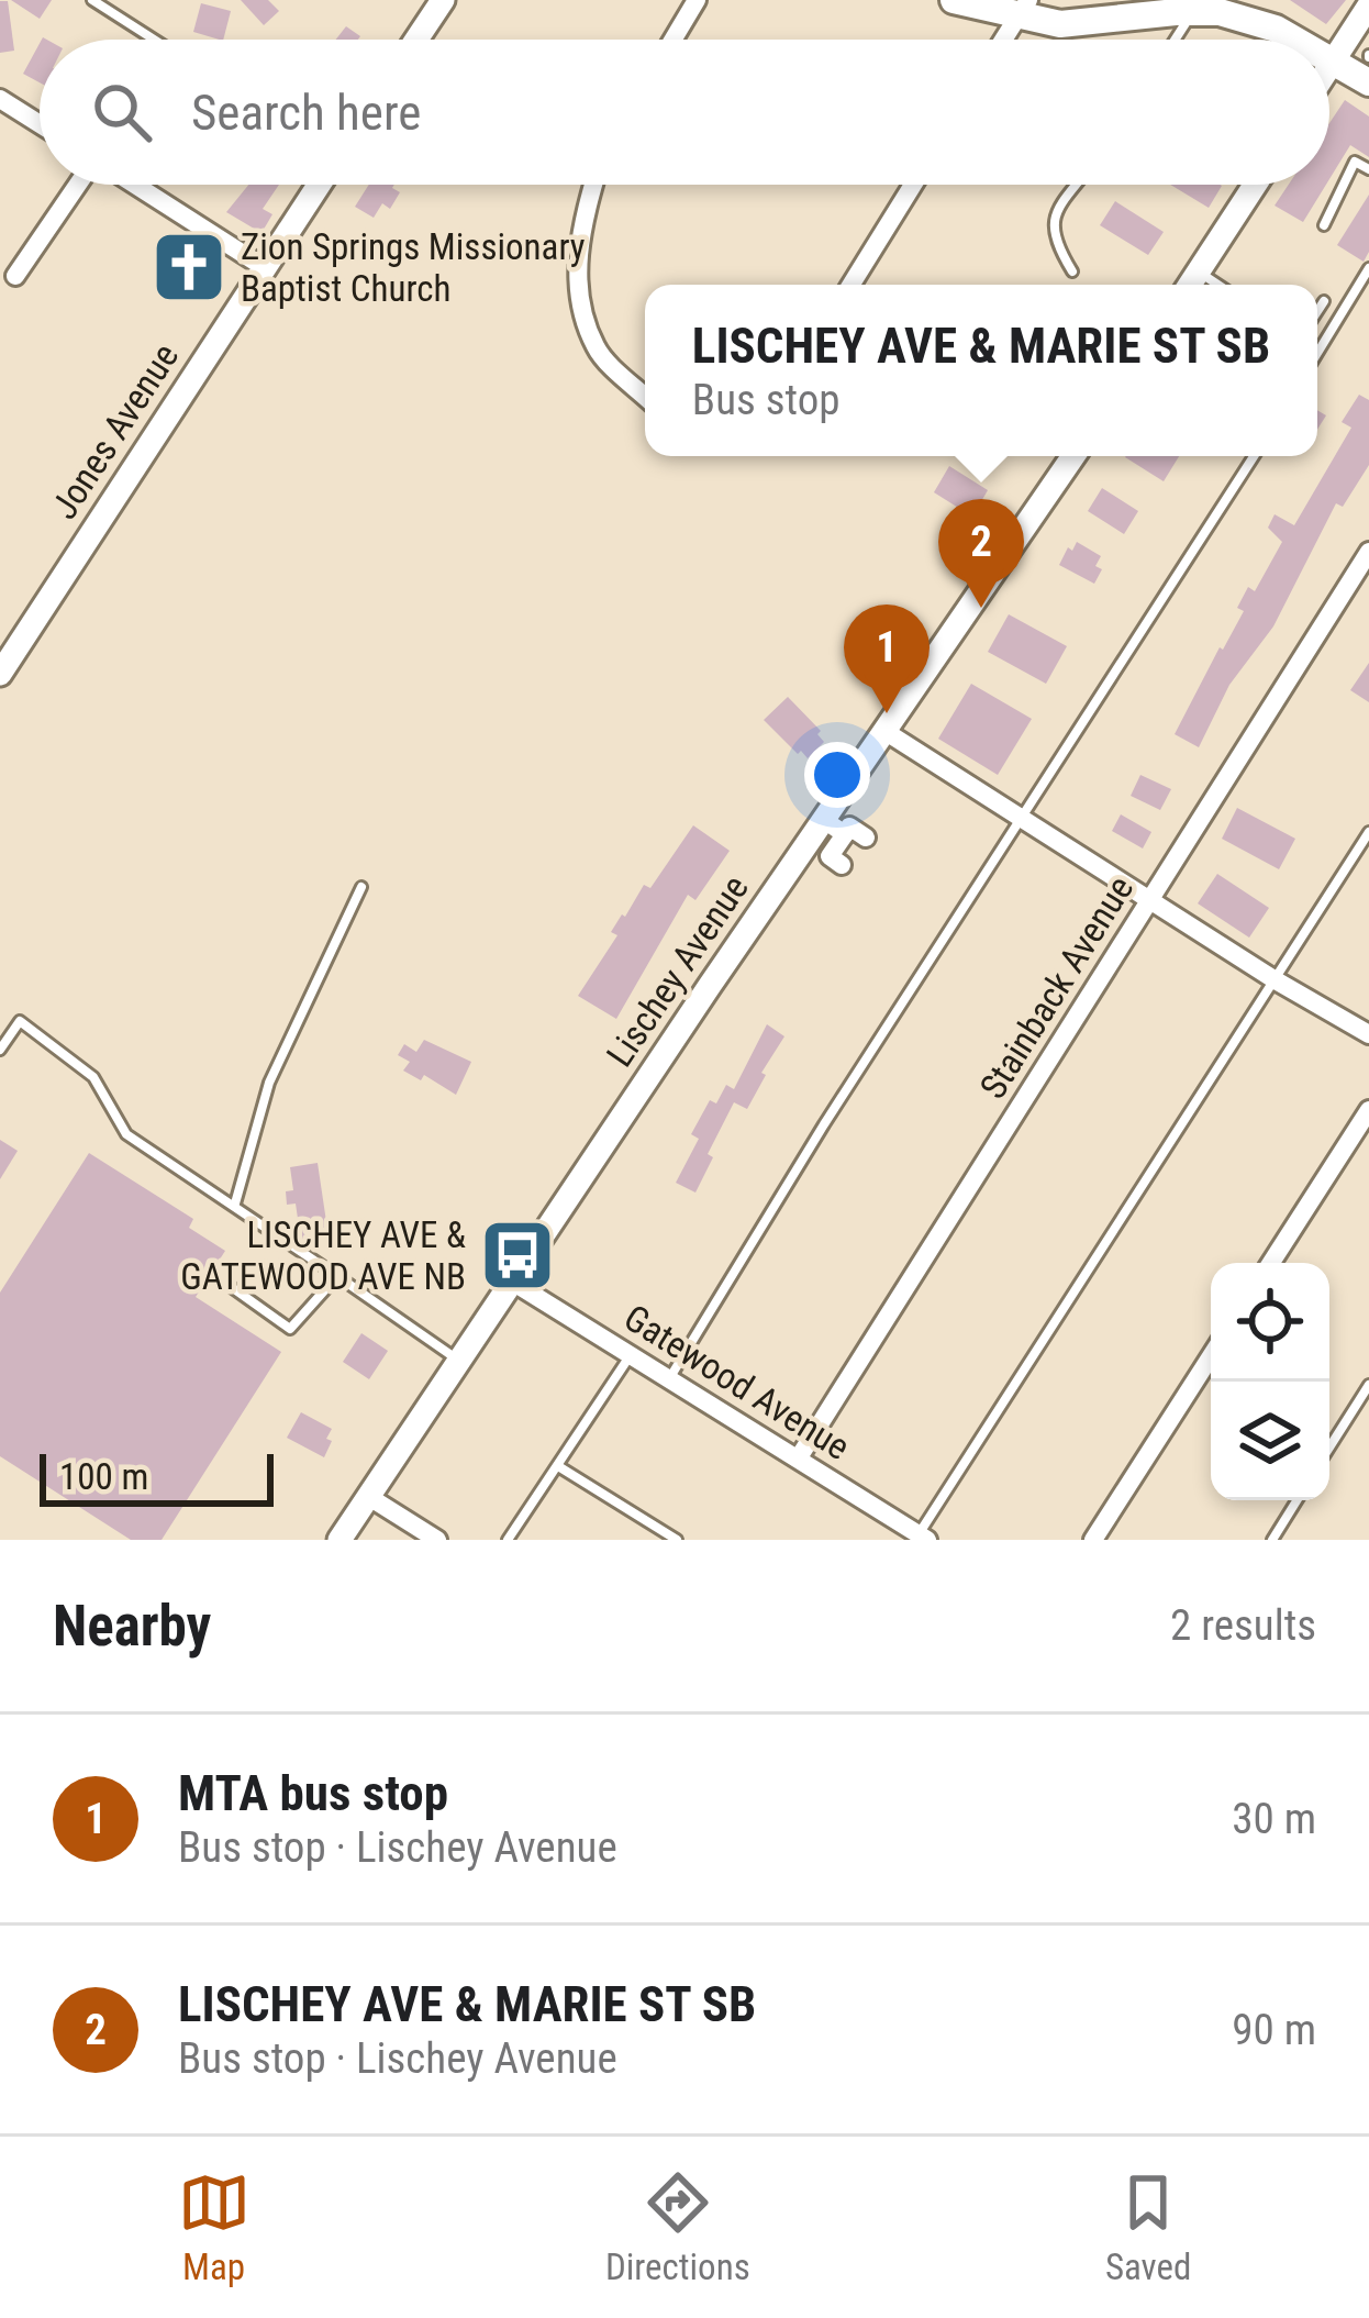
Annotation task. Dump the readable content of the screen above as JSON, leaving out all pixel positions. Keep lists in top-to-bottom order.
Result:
{
  "streets": {
    "street": [
      "Jones Avenue",
      "Lischey Avenue",
      "Stainback Avenue",
      "Gatewood Avenue"
    ]
  },
  "crossings": [
    ["Lischey Avenue", "Gatewood Avenue"],
    ["Stainback Avenue", "Gatewood Avenue"]
  ],
  "places": {
    "church": ["Zion Springs Missionary Baptist Church"],
    "bus stop": ["LISCHEY AVE & GATEWOOD AVE NB"]
  },
  "scale_bar": "100 m",
  "page": {
    "search": "Search here",
    "popup": ["LISCHEY AVE & MARIE ST SB", "Bus stop"],
    "pins": ["2", "1"],
    "scale": "100 m",
    "heading": ["Nearby", "2 results"],
    "list": [
      {
        "mark": "1",
        "name": "MTA bus stop",
        "note": "Bus stop · Lischey Avenue",
        "value": "30 m"
      },
      {
        "mark": "2",
        "name": "LISCHEY AVE & MARIE ST SB",
        "note": "Bus stop · Lischey Avenue",
        "value": "90 m"
      }
    ],
    "nav": ["Map", "Directions", "Saved"]
  }
}
